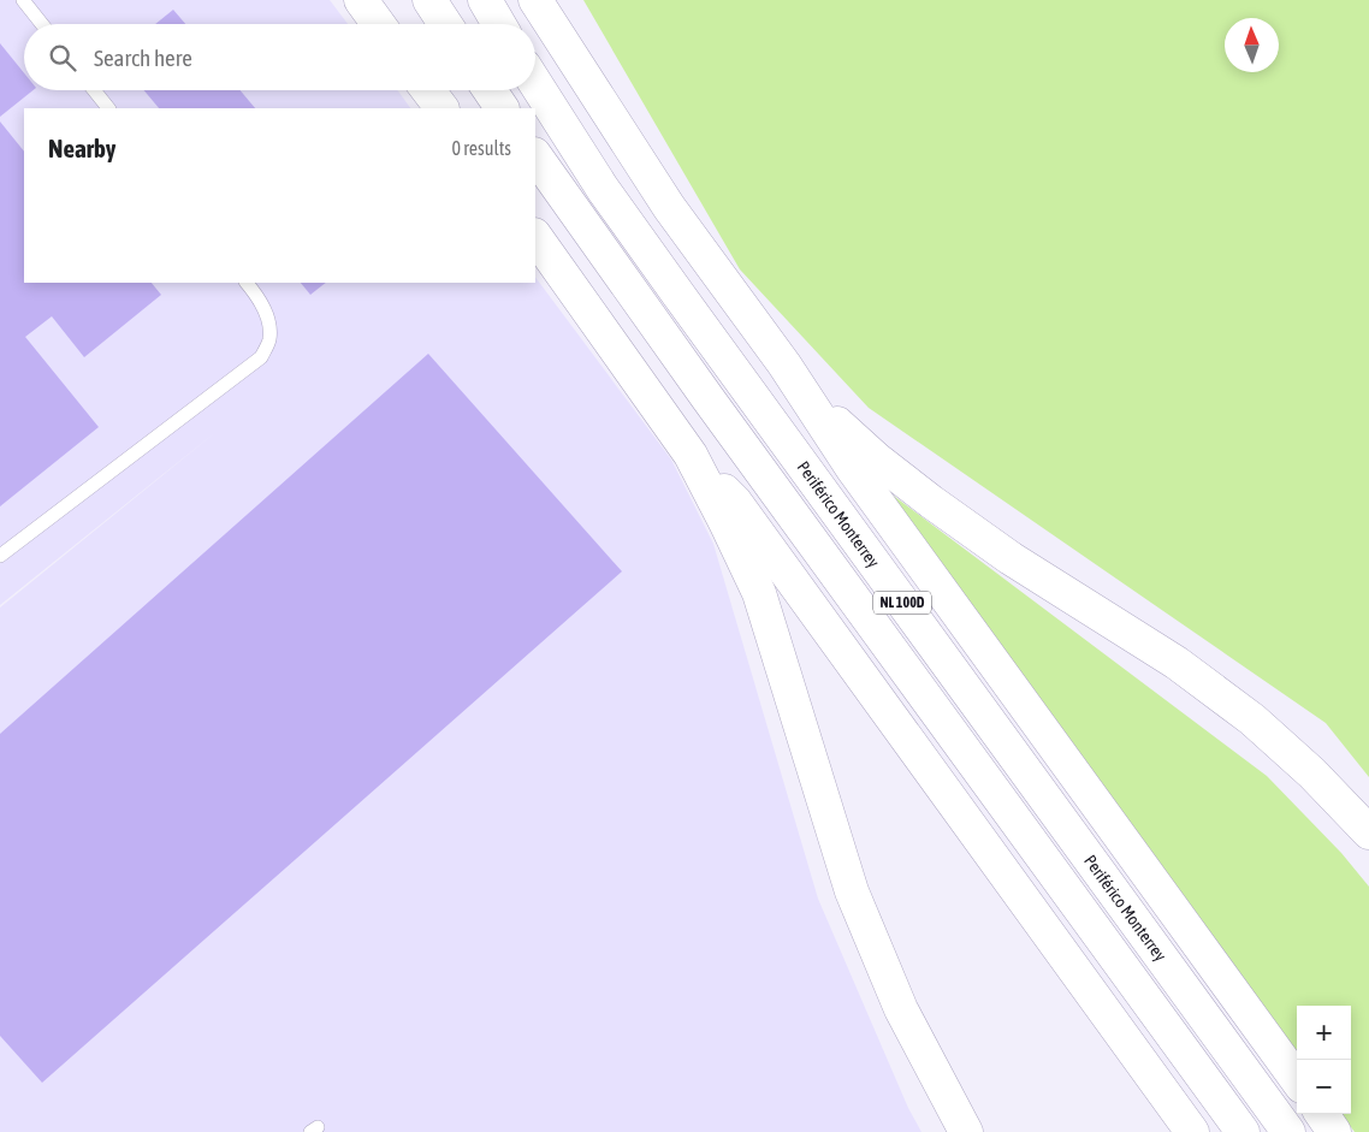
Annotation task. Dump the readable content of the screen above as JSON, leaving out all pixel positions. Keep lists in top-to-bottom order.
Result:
{
  "streets": {
    "highway": ["Periférico Monterrey", "NL 100D"]
  },
  "north": "top",
  "page": {
    "search": "Search here",
    "heading": ["Nearby", "0 results"],
    "map_buttons": ["+", "−"]
  }
}
